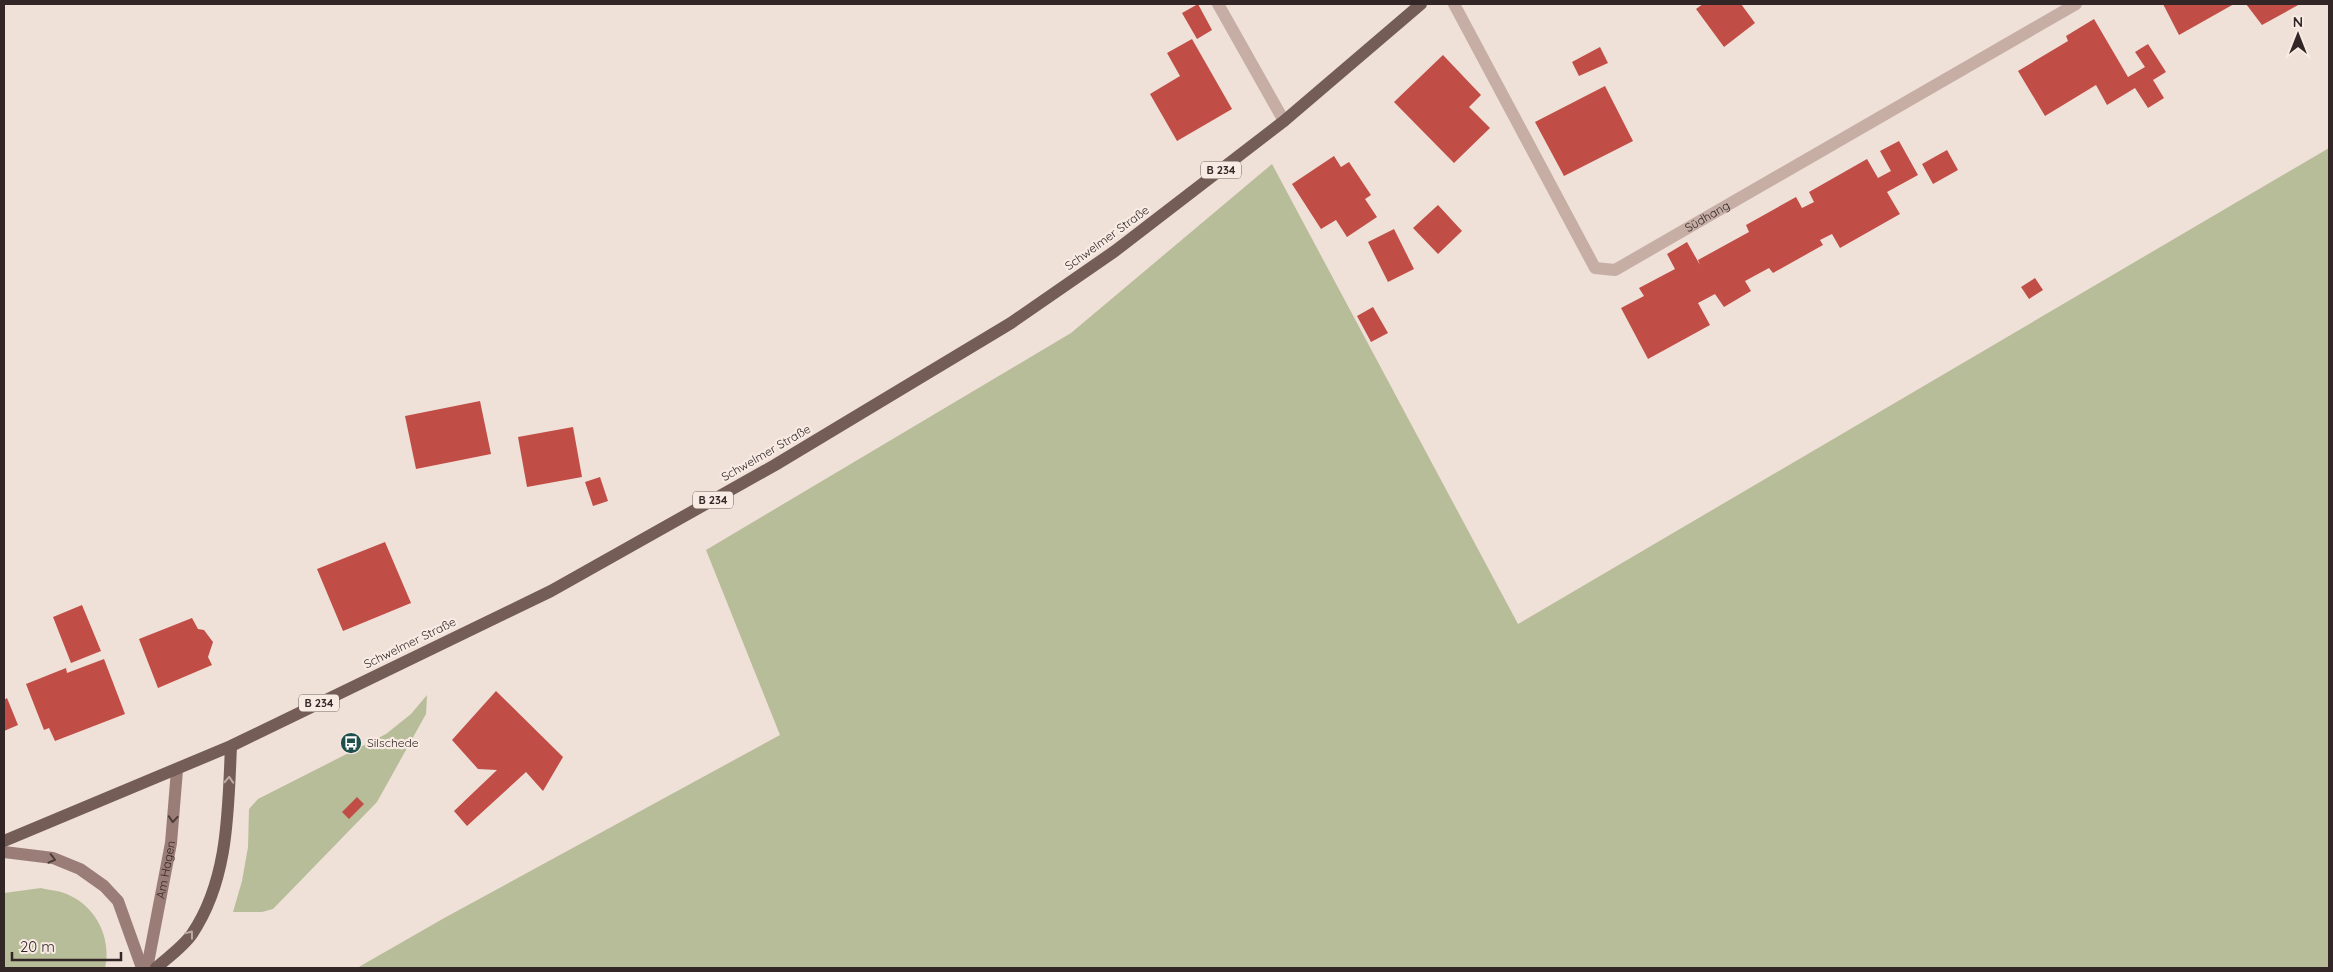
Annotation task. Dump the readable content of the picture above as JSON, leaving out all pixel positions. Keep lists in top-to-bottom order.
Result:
{
  "streets": {
    "main road": ["B 234", "Schwelmer Straße", "Am Hagen"],
    "street": ["Südhang"]
  },
  "crossings": [
    ["Schwelmer Straße", "Am Hagen"]
  ],
  "places": {
    "bus stop": ["Silschede"]
  },
  "scale_bar": "20 m",
  "north": "top"
}
